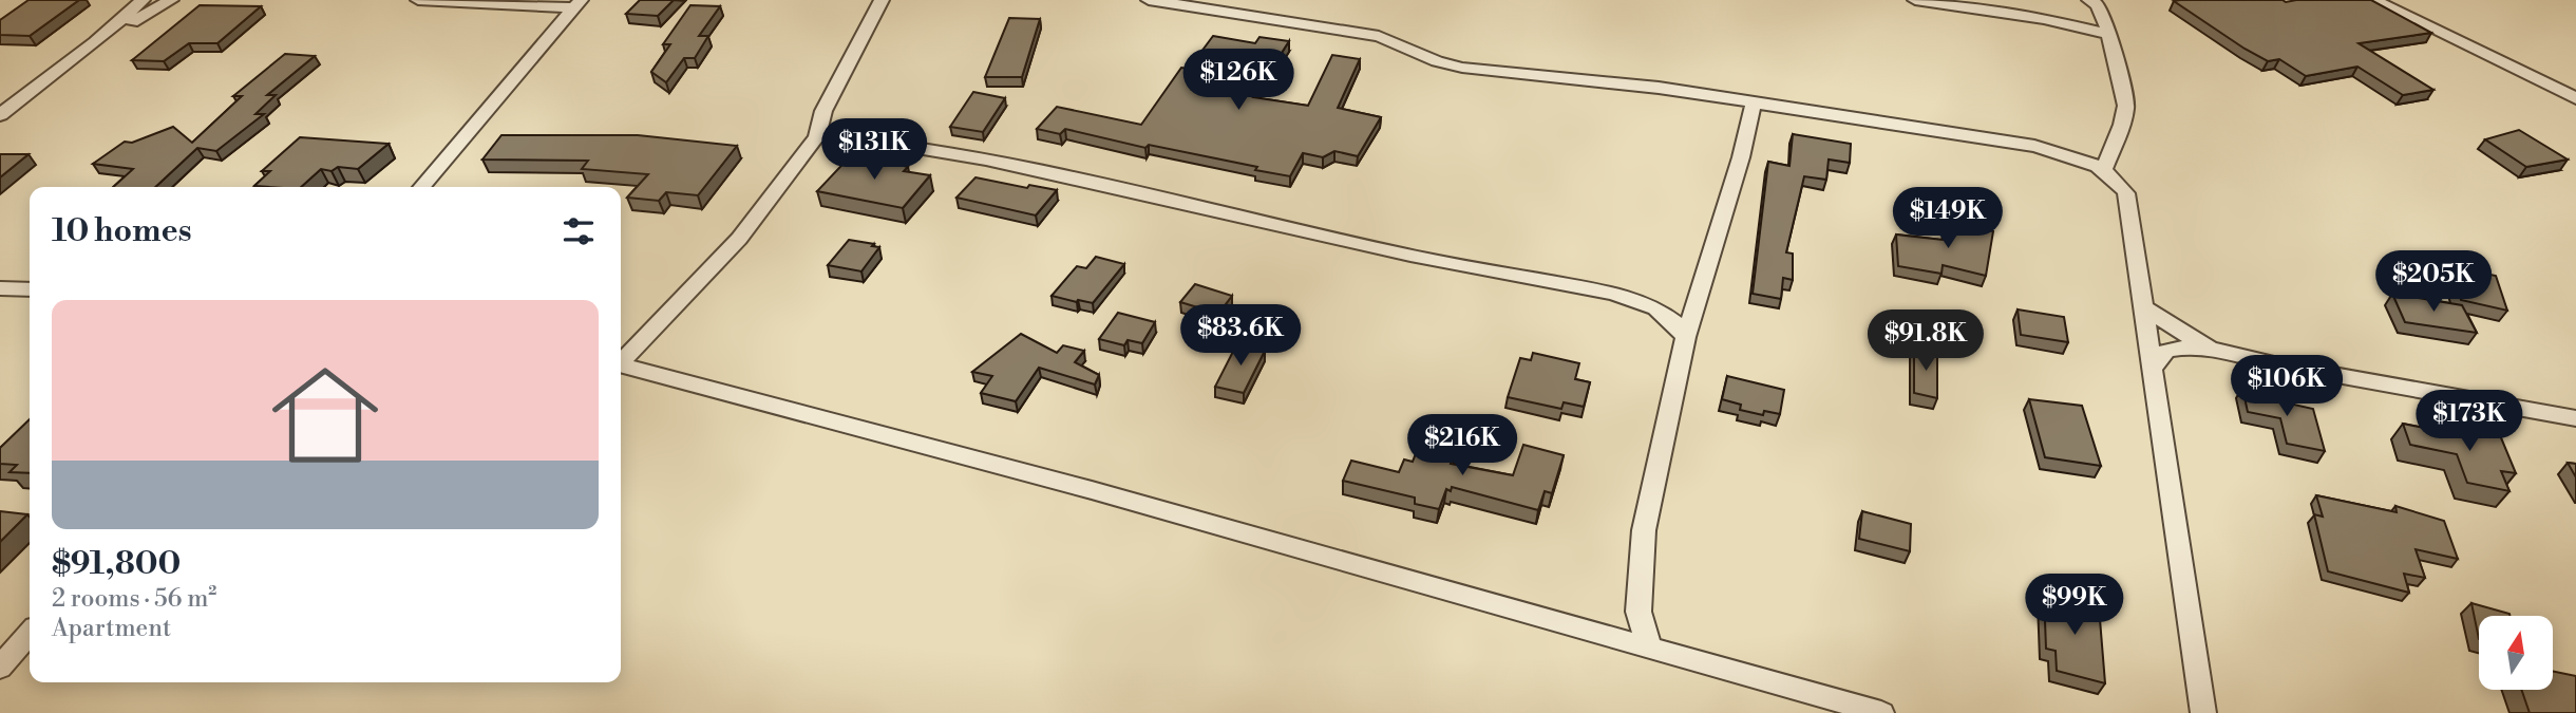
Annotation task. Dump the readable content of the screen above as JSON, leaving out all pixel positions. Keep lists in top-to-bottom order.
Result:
{
  "north": "top",
  "page": {
    "price": [
      "$126K",
      "$131K",
      "$149K",
      "$205K",
      "$83.6K",
      "$91.8K",
      "$106K",
      "$173K",
      "$216K",
      "$99K"
    ],
    "heading": "10 homes",
    "list": [
      {
        "name": "$91,800",
        "note": "2 rooms · 56 m² · Apartment"
      }
    ]
  }
}
